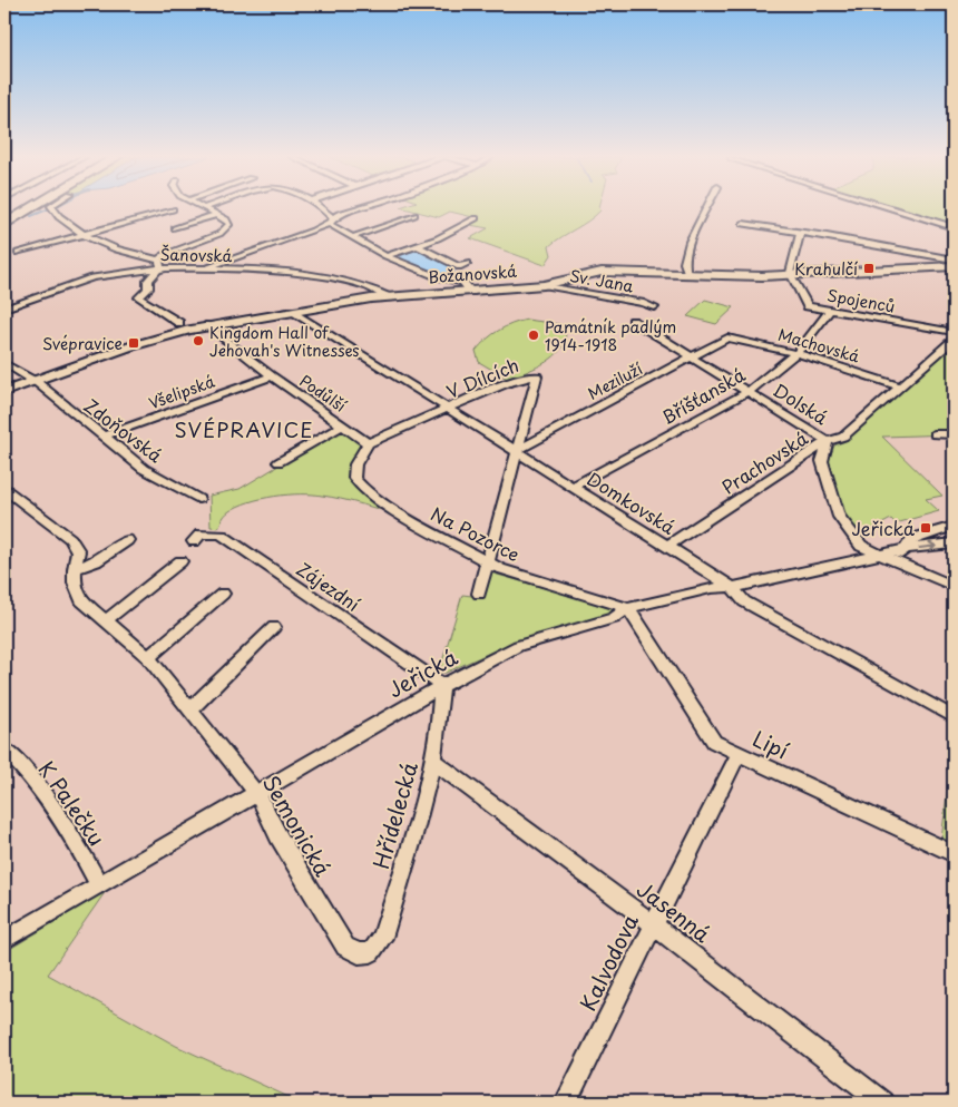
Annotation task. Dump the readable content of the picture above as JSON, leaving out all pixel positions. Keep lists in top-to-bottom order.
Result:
{
  "streets": {
    "street": [
      "Šanovská",
      "Božanovská",
      "Sv. Jana",
      "Spojenců",
      "Machovská",
      "V Dílcích",
      "Meziluží",
      "Všelipská",
      "Podůlší",
      "Bříšťanská",
      "Dolská",
      "Zdoňovská",
      "Prachovská",
      "Domkovská",
      "Na Pozorce",
      "Zájezdní",
      "Jeřická",
      "Lipí",
      "K Palečku",
      "Hřídelecká",
      "Semonická",
      "Jasenná",
      "Kalvodova"
    ]
  },
  "crossings": [
    ["Šanovská", "Božanovská"],
    ["Božanovská", "Sv. Jana"],
    ["Božanovská", "Spojenců"],
    ["Božanovská", "Podůlší"],
    ["Božanovská", "Zdoňovská"],
    ["Božanovská", "Domkovská"],
    ["Spojenců", "Bříšťanská"],
    ["Machovská", "Meziluží"],
    ["Machovská", "Bříšťanská"],
    ["Machovská", "Prachovská"],
    ["V Dílcích", "Meziluží"],
    ["V Dílcích", "Podůlší"],
    ["V Dílcích", "Domkovská"],
    ["V Dílcích", "Na Pozorce"],
    ["Meziluží", "Dolská"],
    ["Meziluží", "Domkovská"],
    ["Všelipská", "Podůlší"],
    ["Všelipská", "Zdoňovská"],
    ["Podůlší", "Na Pozorce"],
    ["Bříšťanská", "Dolská"],
    ["Bříšťanská", "Domkovská"],
    ["Dolská", "Prachovská"],
    ["Dolská", "Jeřická"],
    ["Prachovská", "Domkovská"],
    ["Domkovská", "Jeřická"],
    ["Na Pozorce", "Jeřická"],
    ["Na Pozorce", "Lipí"],
    ["Zájezdní", "Jeřická"],
    ["Zájezdní", "Hřídelecká"],
    ["Jeřická", "Lipí"],
    ["Jeřická", "K Palečku"],
    ["Jeřická", "Hřídelecká"],
    ["Jeřická", "Semonická"],
    ["Lipí", "Kalvodova"],
    ["Hřídelecká", "Semonická"],
    ["Hřídelecká", "Jasenná"],
    ["Jasenná", "Kalvodova"]
  ],
  "districts": ["SVÉPRAVICE"],
  "places": {
    "transit": ["Krahulčí", "Svépravice", "Jeřická"],
    "other": ["Památník padlým 1914-1918", "Kingdom Hall of Jehovah's Witnesses"]
  }
}
